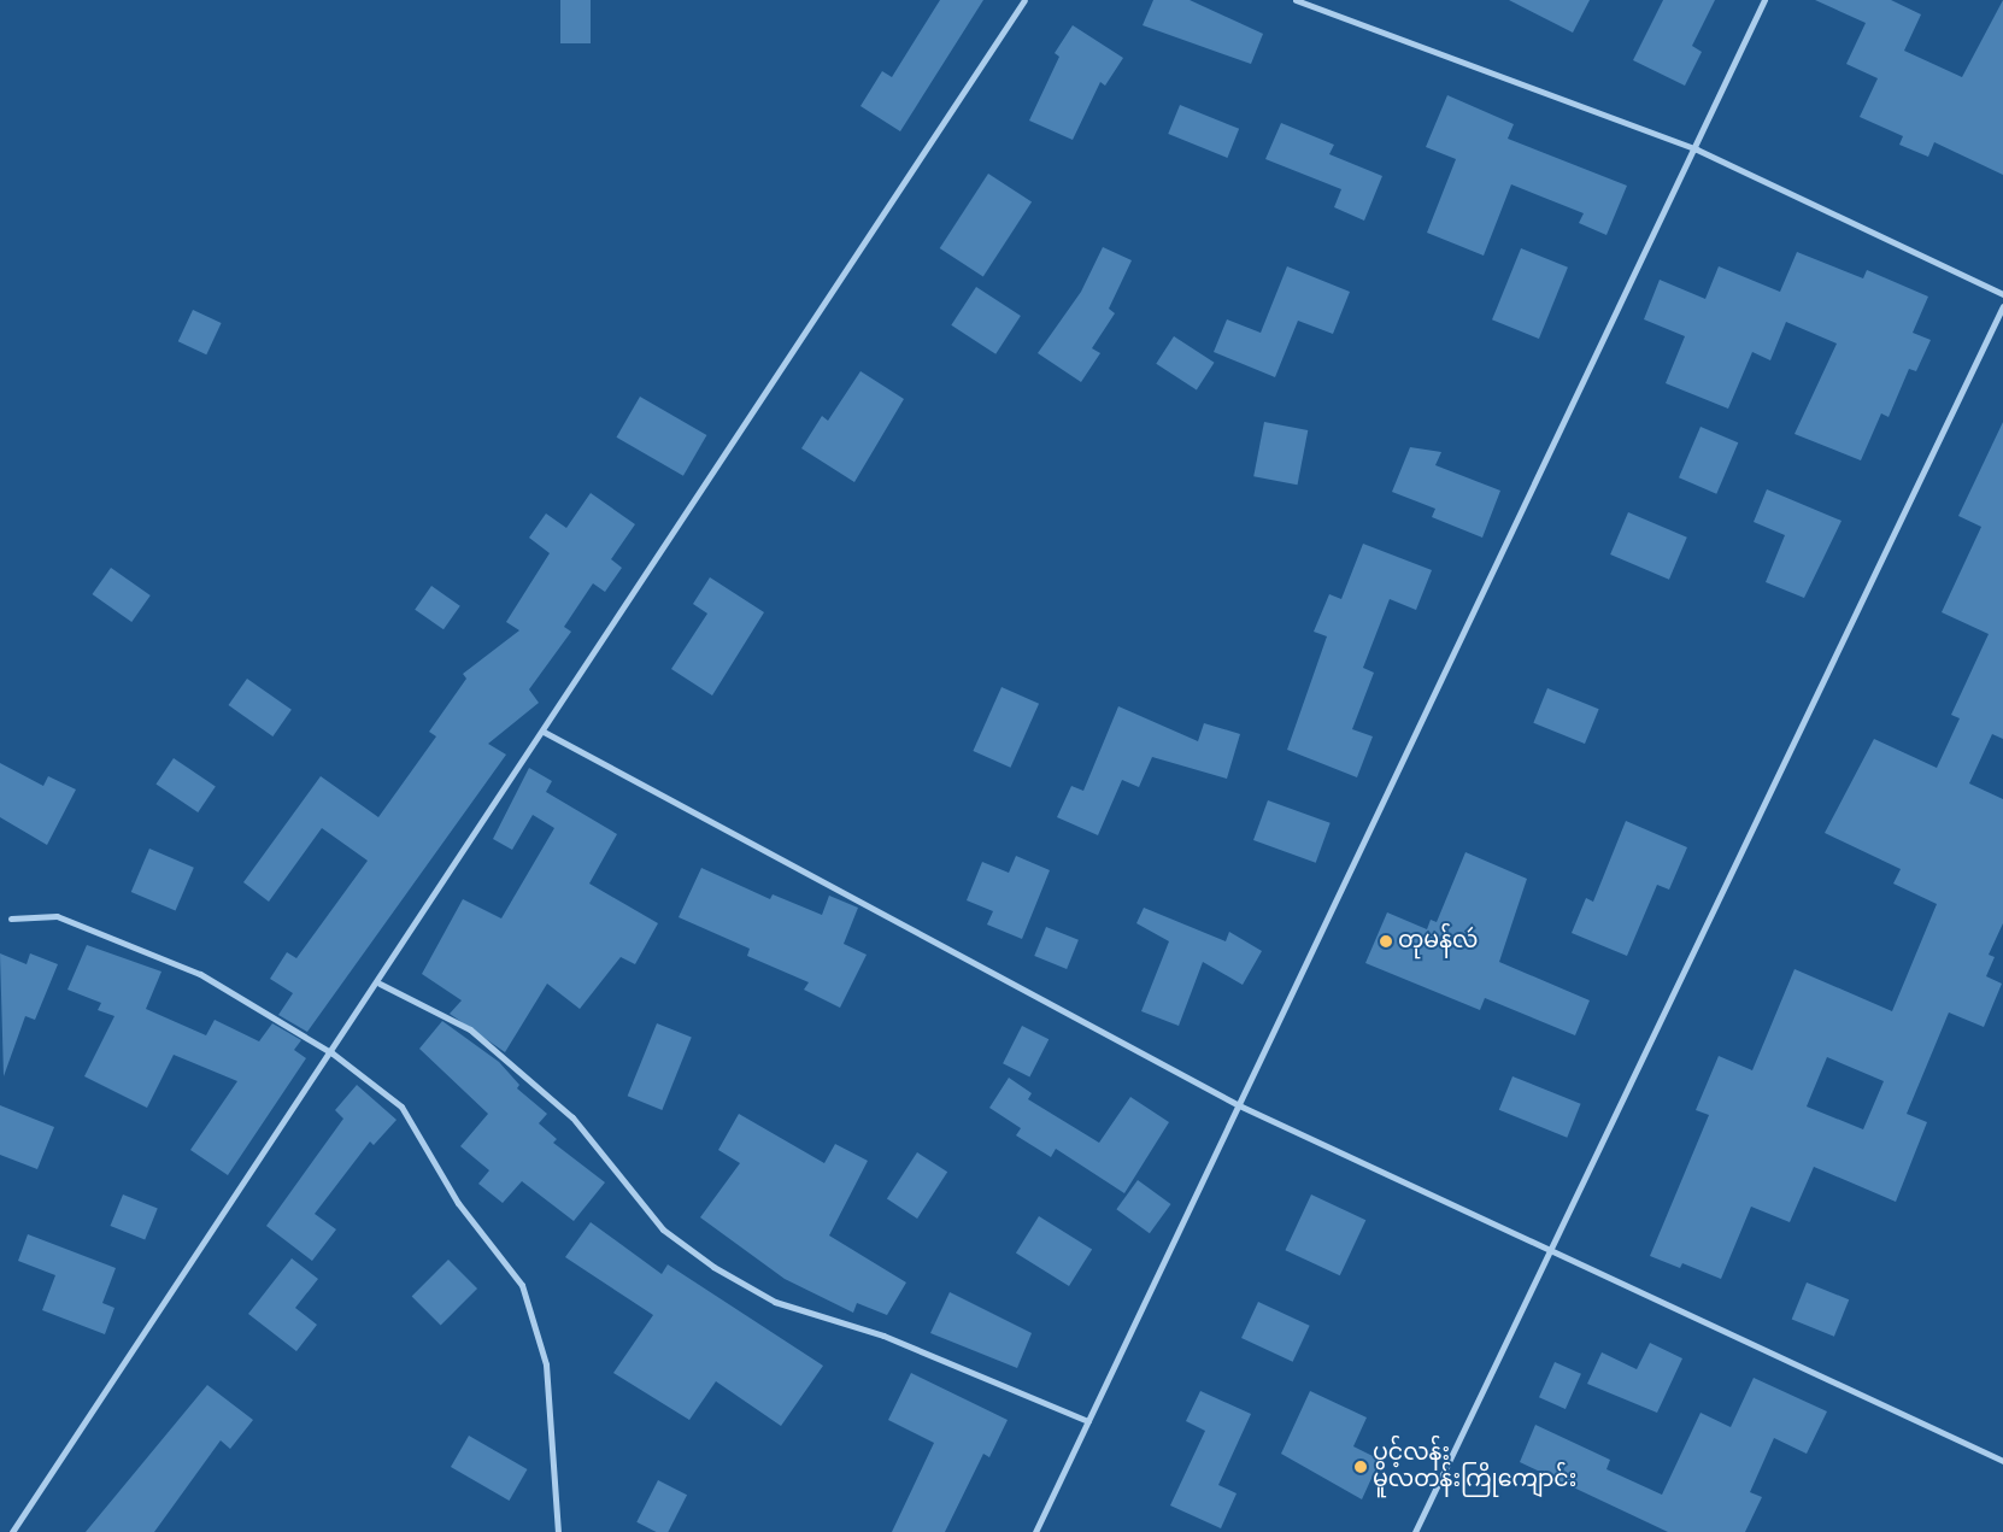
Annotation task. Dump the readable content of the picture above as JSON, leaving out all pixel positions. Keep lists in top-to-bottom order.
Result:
{
  "places": ["တုမန်လဴ", "ပွင့်လန်း မူလတန်းကြိုကျောင်း"]
}
